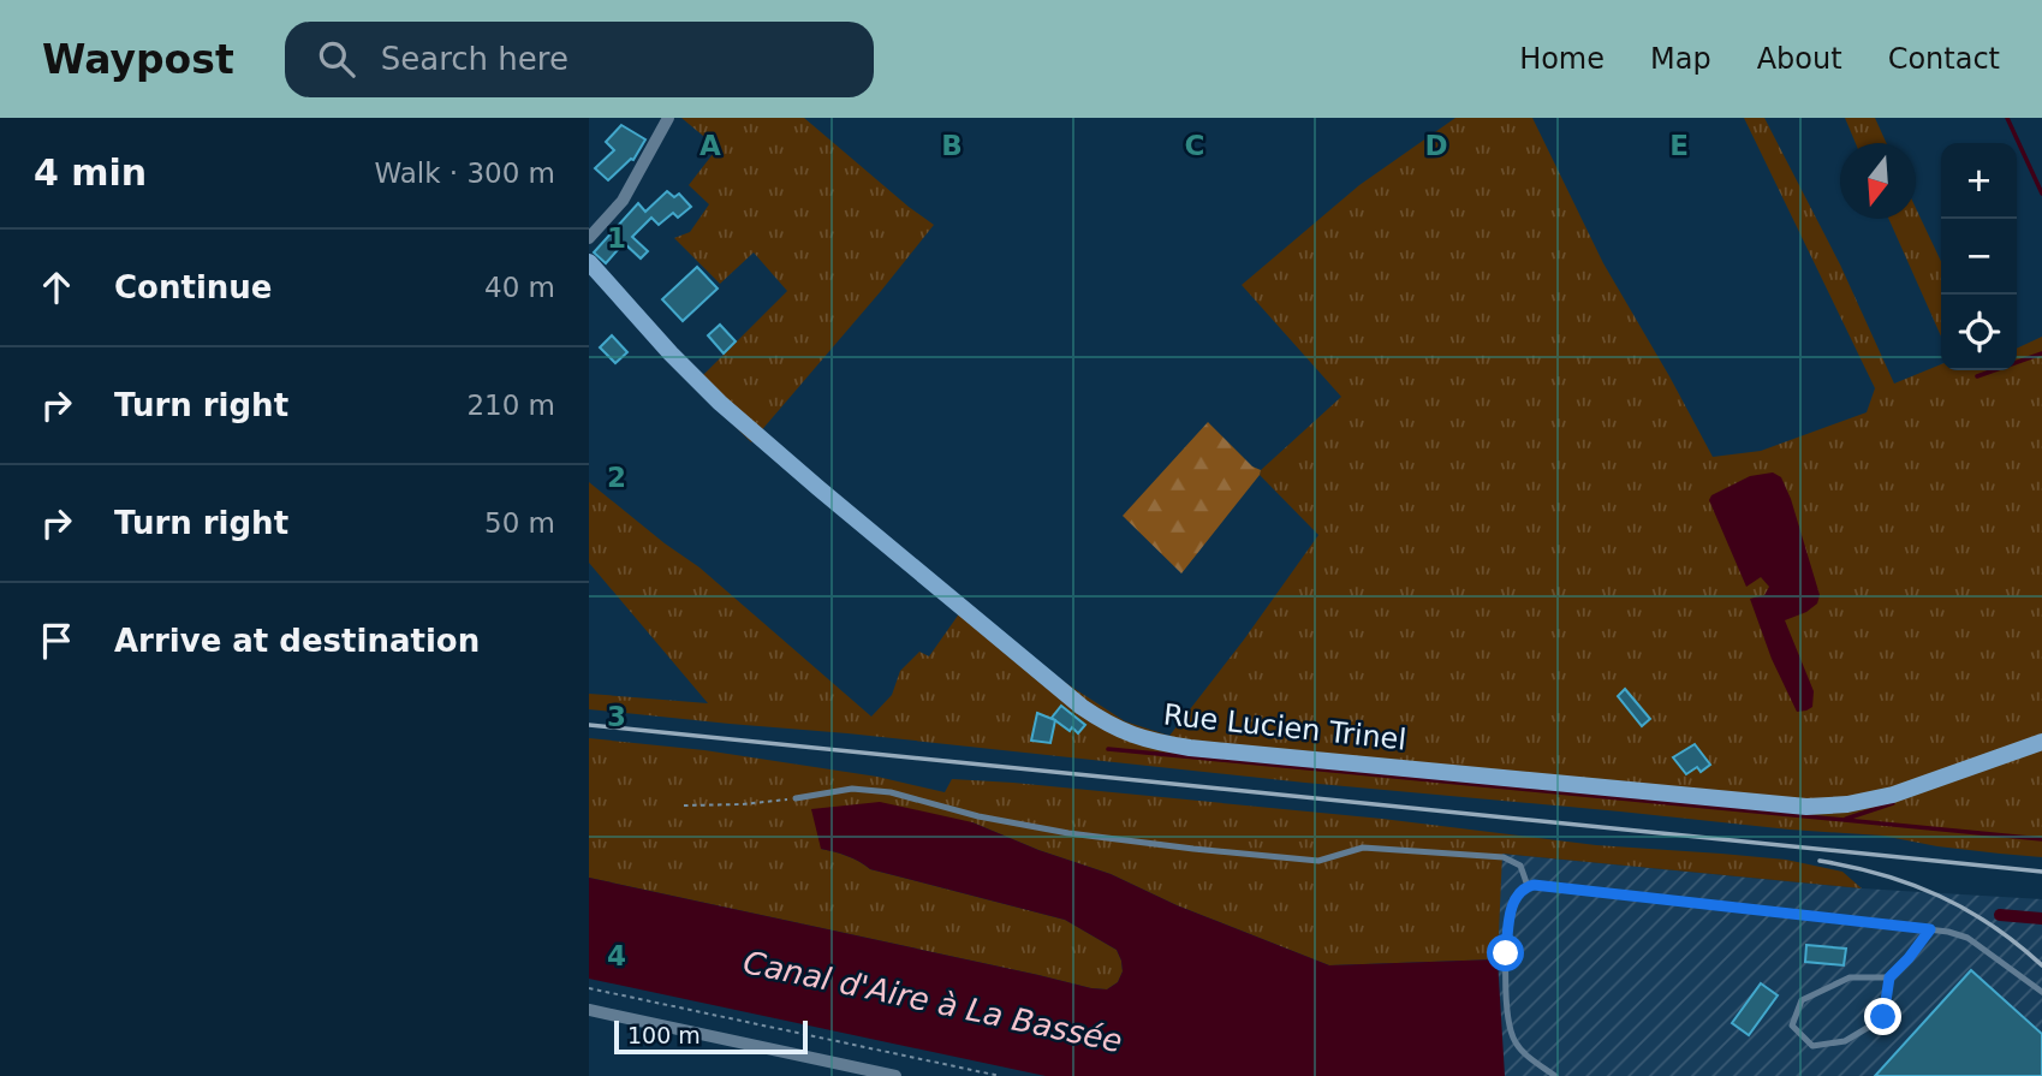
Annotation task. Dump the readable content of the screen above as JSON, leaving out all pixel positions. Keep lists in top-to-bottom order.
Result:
{
  "streets": {
    "street": ["Rue Lucien Trinel"]
  },
  "water": ["Canal d'Aire à La Bassée"],
  "scale_bar": "100 m",
  "north": "bottom",
  "page": {
    "header": "Waypost",
    "search": "Search here",
    "nav": [
      "Home",
      "Map",
      "About",
      "Contact"
    ],
    "heading": ["4 min", "Walk · 300 m"],
    "map_buttons": ["+", "−"],
    "list": [
      ["Continue", "40 m"],
      ["Turn right", "210 m"],
      ["Turn right", "50 m"],
      "Arrive at destination"
    ],
    "scale": "100 m"
  },
  "grid": {
    "columns": [
      "A",
      "B",
      "C",
      "D",
      "E"
    ],
    "rows": [
      "1",
      "2",
      "3",
      "4"
    ]
  }
}
